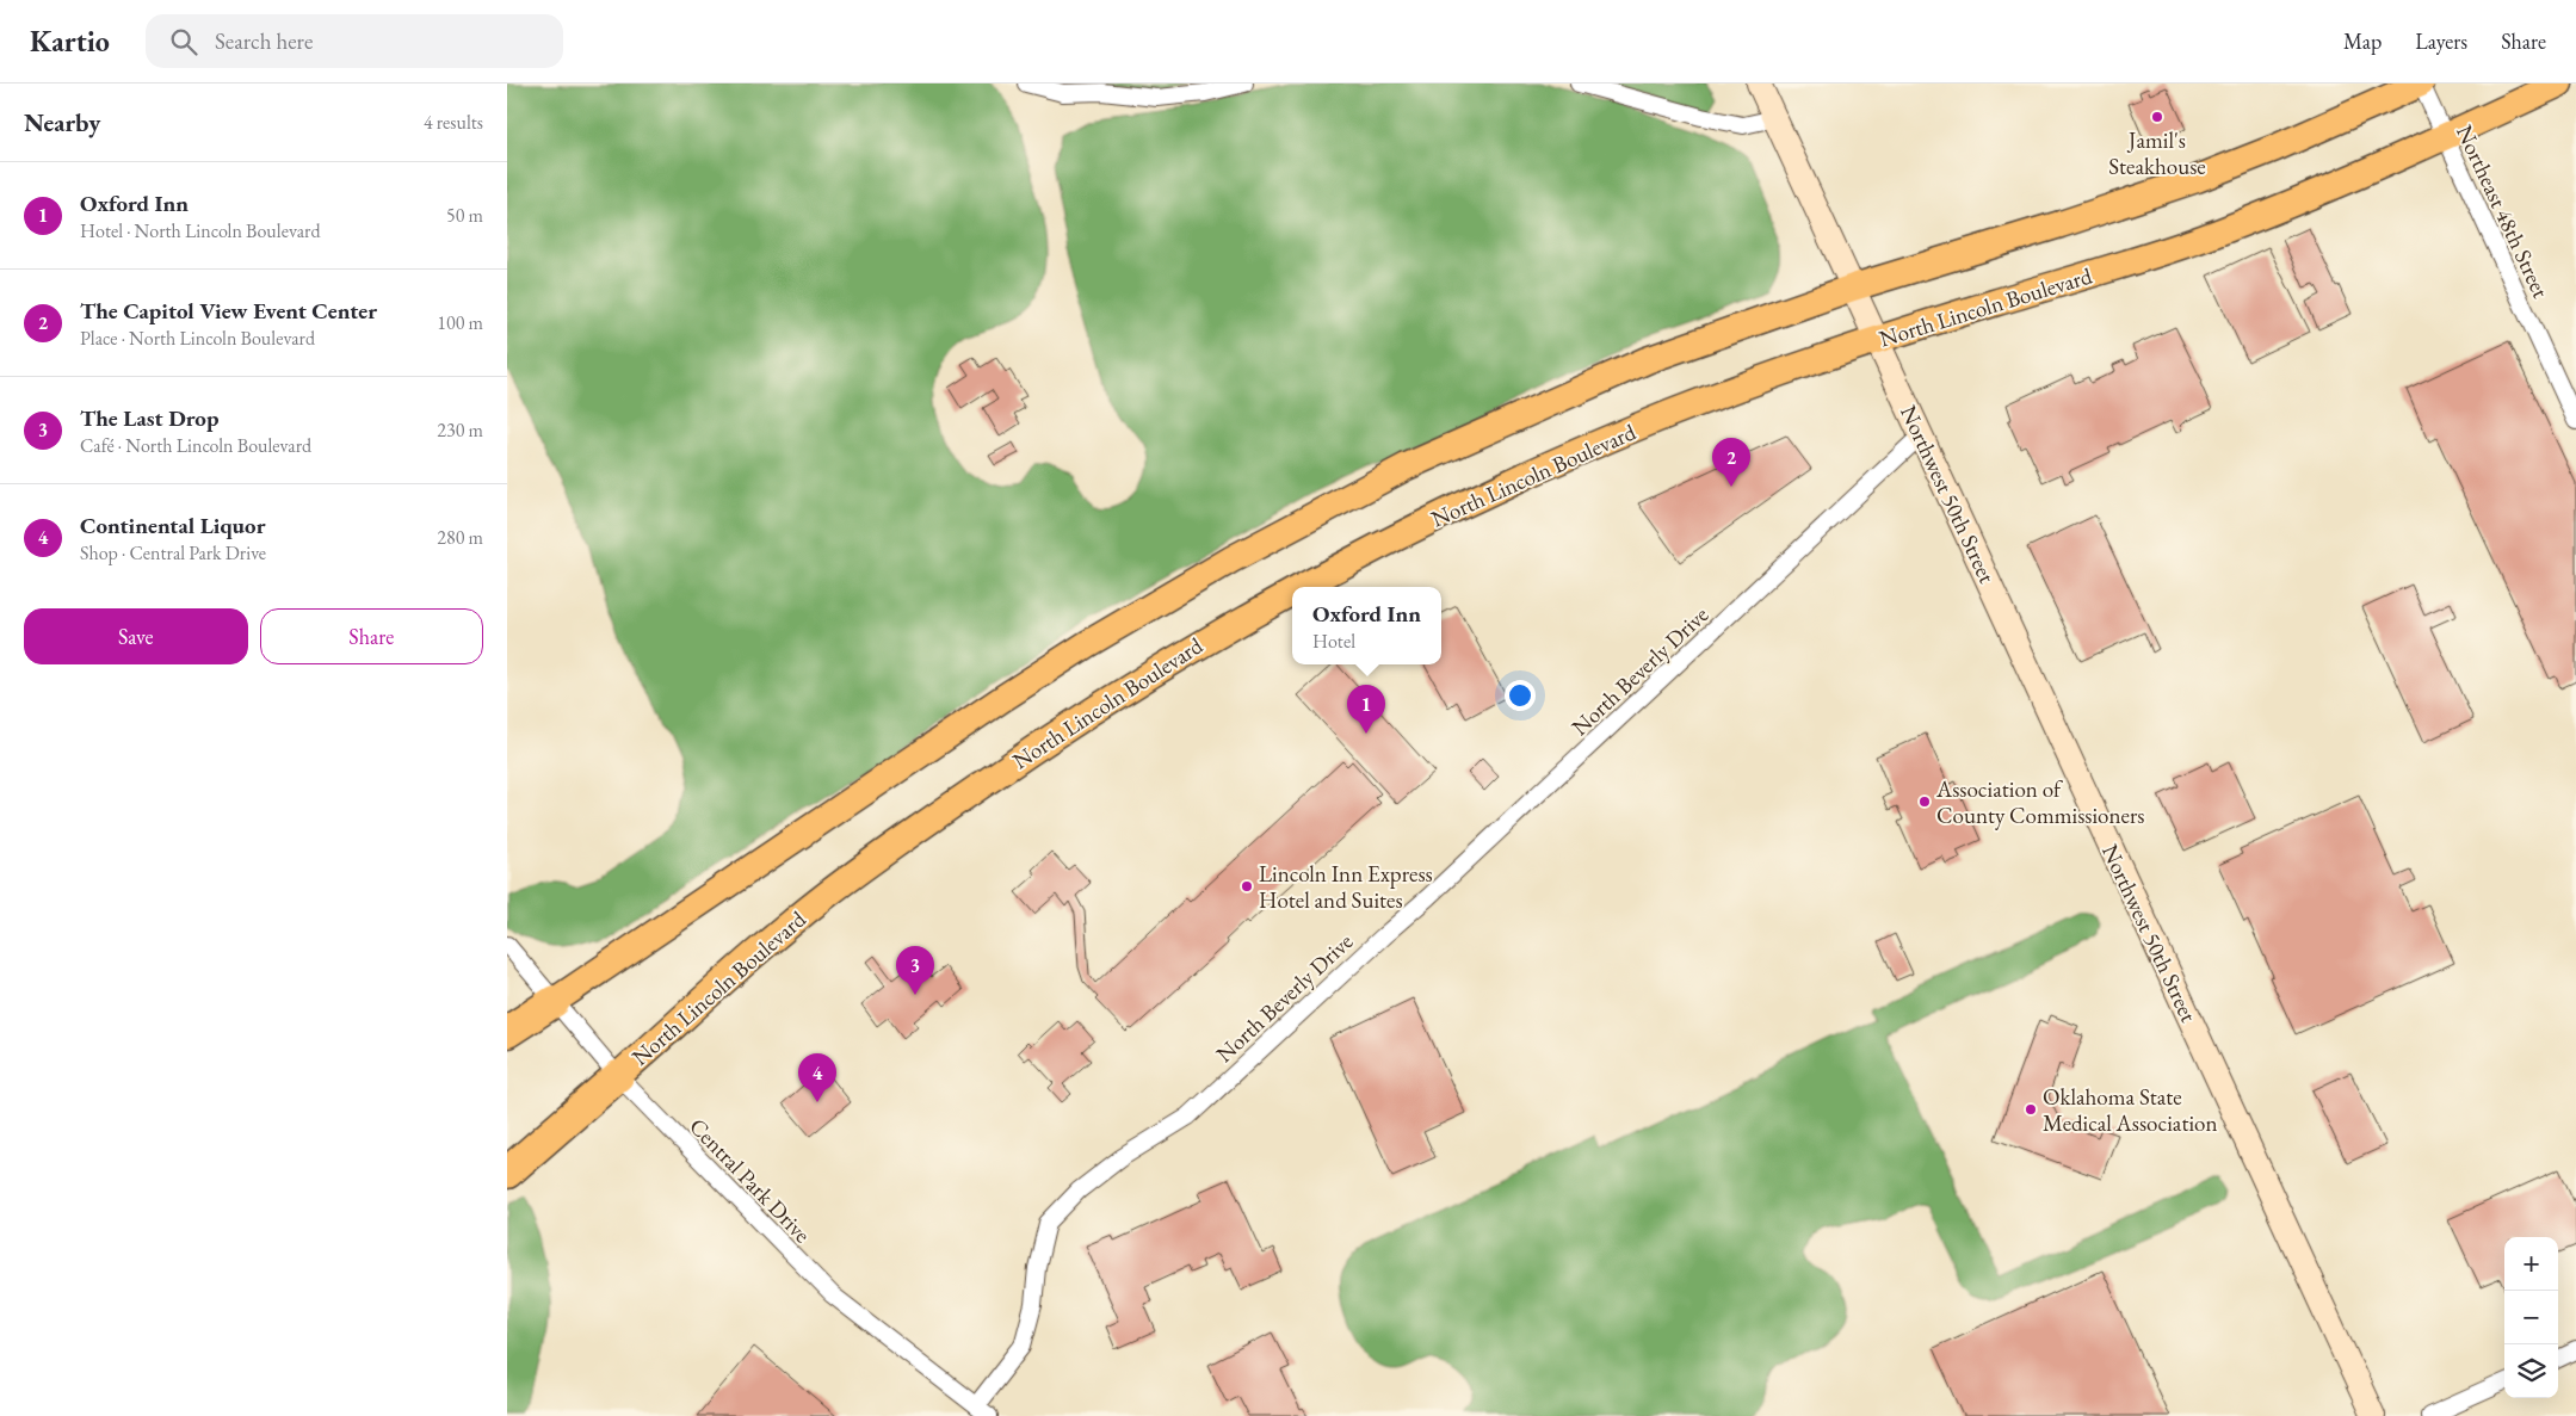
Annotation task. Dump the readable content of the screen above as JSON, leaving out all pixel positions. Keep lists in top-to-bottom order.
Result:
{
  "streets": {
    "main road": ["North Lincoln Boulevard", "Northwest 50th Street"],
    "street": ["Northeast 48th Street", "North Beverly Drive", "Central Park Drive"]
  },
  "crossings": [
    ["Northeast 48th Street", "North Lincoln Boulevard"],
    ["North Lincoln Boulevard", "Northwest 50th Street"],
    ["North Lincoln Boulevard", "Central Park Drive"],
    ["Northwest 50th Street", "North Beverly Drive"],
    ["North Beverly Drive", "Central Park Drive"]
  ],
  "places": [
    "Jamil's Steakhouse",
    "Association of County Commissioners",
    "Lincoln Inn Express Hotel and Suites",
    "Oklahoma State Medical Association"
  ],
  "page": {
    "header": "Kartio",
    "search": "Search here",
    "nav": ["Map", "Layers", "Share"],
    "heading": ["Nearby", "4 results"],
    "list": [
      {
        "mark": "1",
        "name": "Oxford Inn",
        "note": "Hotel · North Lincoln Boulevard",
        "value": "50 m"
      },
      {
        "mark": "2",
        "name": "The Capitol View Event Center",
        "note": "Place · North Lincoln Boulevard",
        "value": "100 m"
      },
      {
        "mark": "3",
        "name": "The Last Drop",
        "note": "Café · North Lincoln Boulevard",
        "value": "230 m"
      },
      {
        "mark": "4",
        "name": "Continental Liquor",
        "note": "Shop · Central Park Drive",
        "value": "280 m"
      }
    ],
    "pins": [
      "2",
      "1",
      "3",
      "4"
    ],
    "popup": ["Oxford Inn", "Hotel"],
    "buttons": ["Save", "Share"],
    "map_buttons": ["+", "−"]
  }
}
